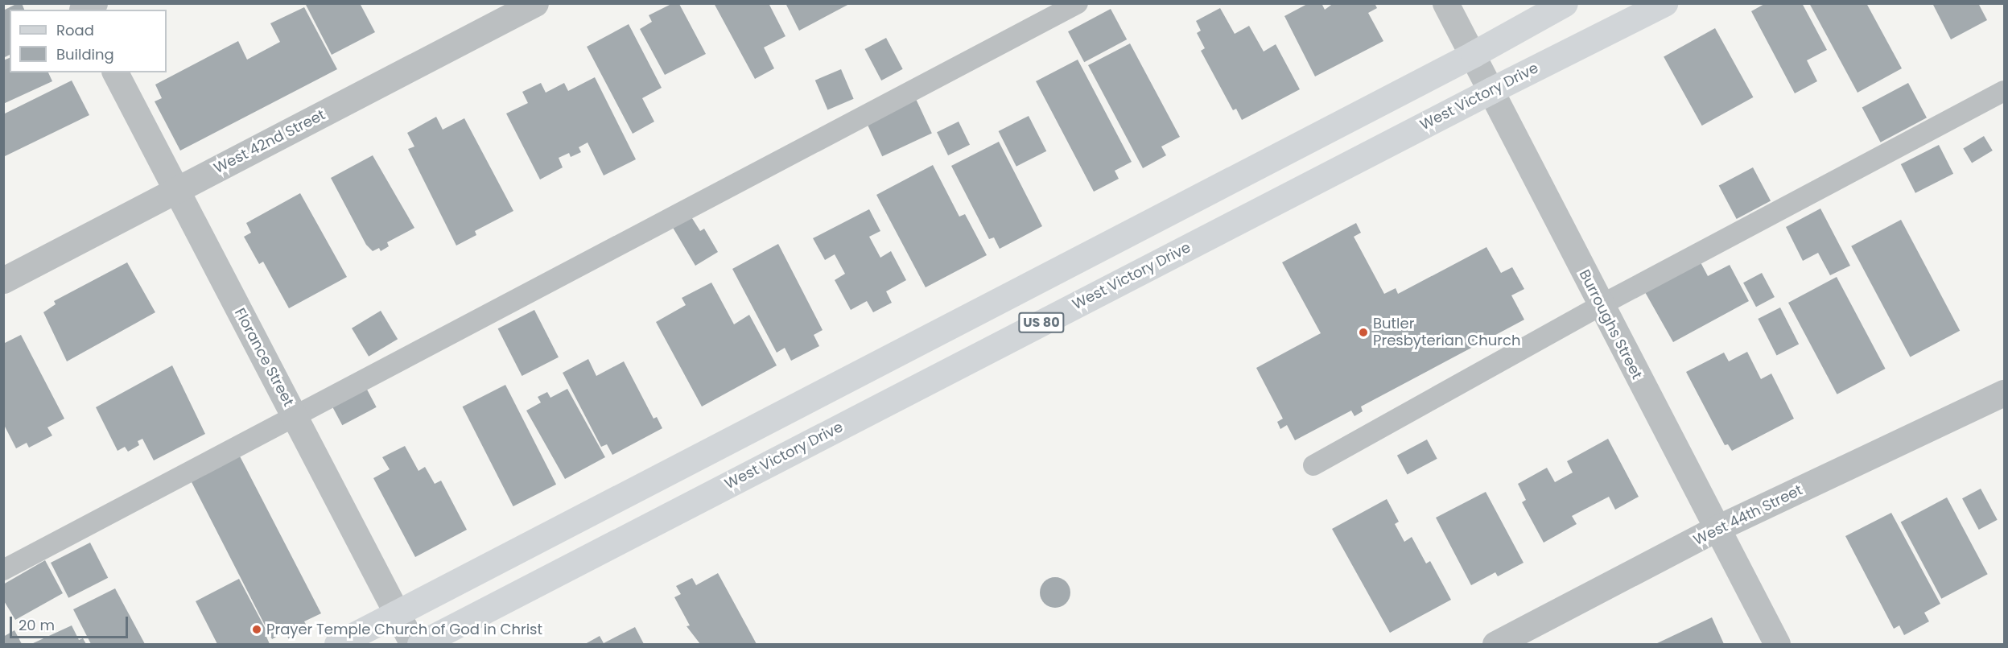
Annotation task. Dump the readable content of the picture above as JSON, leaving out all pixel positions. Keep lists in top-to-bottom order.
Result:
{
  "streets": {
    "main road": ["West Victory Drive", "US 80"],
    "street": [
      "West 42nd Street",
      "Burroughs Street",
      "Florance Street",
      "West 44th Street"
    ]
  },
  "crossings": [
    ["West Victory Drive", "Burroughs Street"],
    ["West 42nd Street", "Florance Street"],
    ["US 80", "Burroughs Street"],
    ["US 80", "Florance Street"],
    ["Burroughs Street", "West 44th Street"]
  ],
  "places": ["Butler Presbyterian Church", "Prayer Temple Church of God in Christ"],
  "legend": ["Road", "Building"],
  "scale_bar": "20 m"
}
